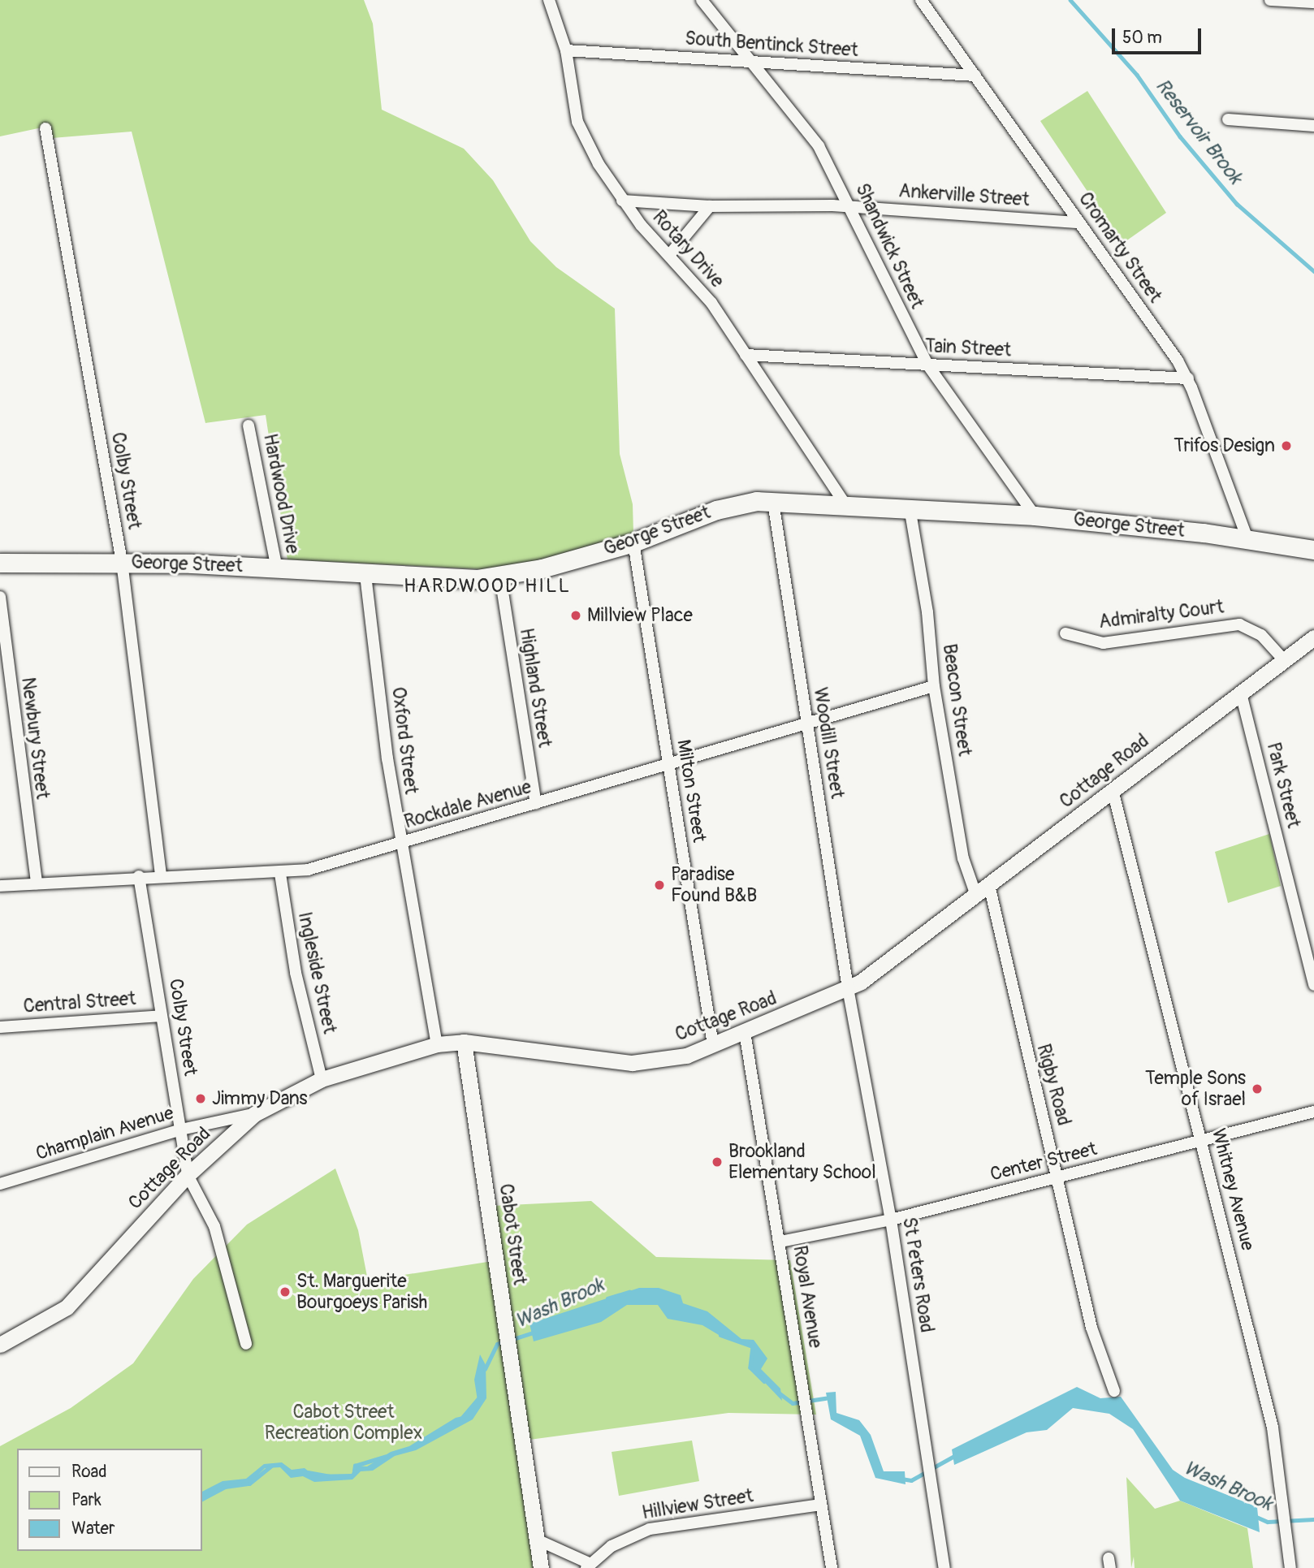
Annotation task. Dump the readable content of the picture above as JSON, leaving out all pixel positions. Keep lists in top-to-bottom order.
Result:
{
  "streets": {
    "main road": ["George Street", "Cottage Road", "Cabot Street"],
    "street": [
      "South Bentinck Street",
      "Ankerville Street",
      "Shandwick Street",
      "Cromarty Street",
      "Rotary Drive",
      "Tain Street",
      "Colby Street",
      "Hardwood Drive",
      "Admiralty Court",
      "Highland Street",
      "Beacon Street",
      "Newbury Street",
      "Oxford Street",
      "Woodill Street",
      "Park Street",
      "Milton Street",
      "Rockdale Avenue",
      "Ingleside Street",
      "Central Street",
      "Rigby Road",
      "Champlain Avenue",
      "Center Street",
      "Whitney Avenue",
      "St Peters Road",
      "Royal Avenue",
      "Hillview Street"
    ]
  },
  "crossings": [
    ["South Bentinck Street", "Shandwick Street"],
    ["South Bentinck Street", "Cromarty Street"],
    ["South Bentinck Street", "Rotary Drive"],
    ["Ankerville Street", "Shandwick Street"],
    ["Ankerville Street", "Cromarty Street"],
    ["Ankerville Street", "Rotary Drive"],
    ["Shandwick Street", "Tain Street"],
    ["Shandwick Street", "George Street"],
    ["Cromarty Street", "Tain Street"],
    ["Cromarty Street", "George Street"],
    ["Rotary Drive", "Tain Street"],
    ["Rotary Drive", "George Street"],
    ["Colby Street", "George Street"],
    ["Colby Street", "Cottage Road"],
    ["Colby Street", "Rockdale Avenue"],
    ["Colby Street", "Central Street"],
    ["Colby Street", "Champlain Avenue"],
    ["Hardwood Drive", "George Street"],
    ["George Street", "Highland Street"],
    ["George Street", "Beacon Street"],
    ["George Street", "Oxford Street"],
    ["George Street", "Woodill Street"],
    ["George Street", "Milton Street"],
    ["Admiralty Court", "Cottage Road"],
    ["Highland Street", "Rockdale Avenue"],
    ["Beacon Street", "Cottage Road"],
    ["Beacon Street", "Rockdale Avenue"],
    ["Newbury Street", "Rockdale Avenue"],
    ["Oxford Street", "Cottage Road"],
    ["Oxford Street", "Rockdale Avenue"],
    ["Woodill Street", "Cottage Road"],
    ["Woodill Street", "Rockdale Avenue"],
    ["Woodill Street", "St Peters Road"],
    ["Cottage Road", "Park Street"],
    ["Cottage Road", "Milton Street"],
    ["Cottage Road", "Ingleside Street"],
    ["Cottage Road", "Rigby Road"],
    ["Cottage Road", "Champlain Avenue"],
    ["Cottage Road", "Whitney Avenue"],
    ["Cottage Road", "Cabot Street"],
    ["Cottage Road", "St Peters Road"],
    ["Cottage Road", "Royal Avenue"],
    ["Milton Street", "Rockdale Avenue"],
    ["Rockdale Avenue", "Ingleside Street"],
    ["Rigby Road", "Center Street"],
    ["Center Street", "Whitney Avenue"],
    ["Center Street", "St Peters Road"],
    ["Center Street", "Royal Avenue"],
    ["Cabot Street", "Hillview Street"],
    ["Royal Avenue", "Hillview Street"]
  ],
  "districts": ["HARDWOOD HILL"],
  "water": ["Reservoir Brook", "Wash Brook"],
  "parks": ["Cabot Street Recreation Complex"],
  "places": [
    "Trifos Design",
    "Millview Place",
    "Paradise Found B&B",
    "Temple Sons of Israel",
    "Jimmy Dans",
    "Brookland Elementary School",
    "St. Marguerite Bourgoeys Parish"
  ],
  "legend": ["Road", "Park", "Water"],
  "scale_bar": "50 m"
}
